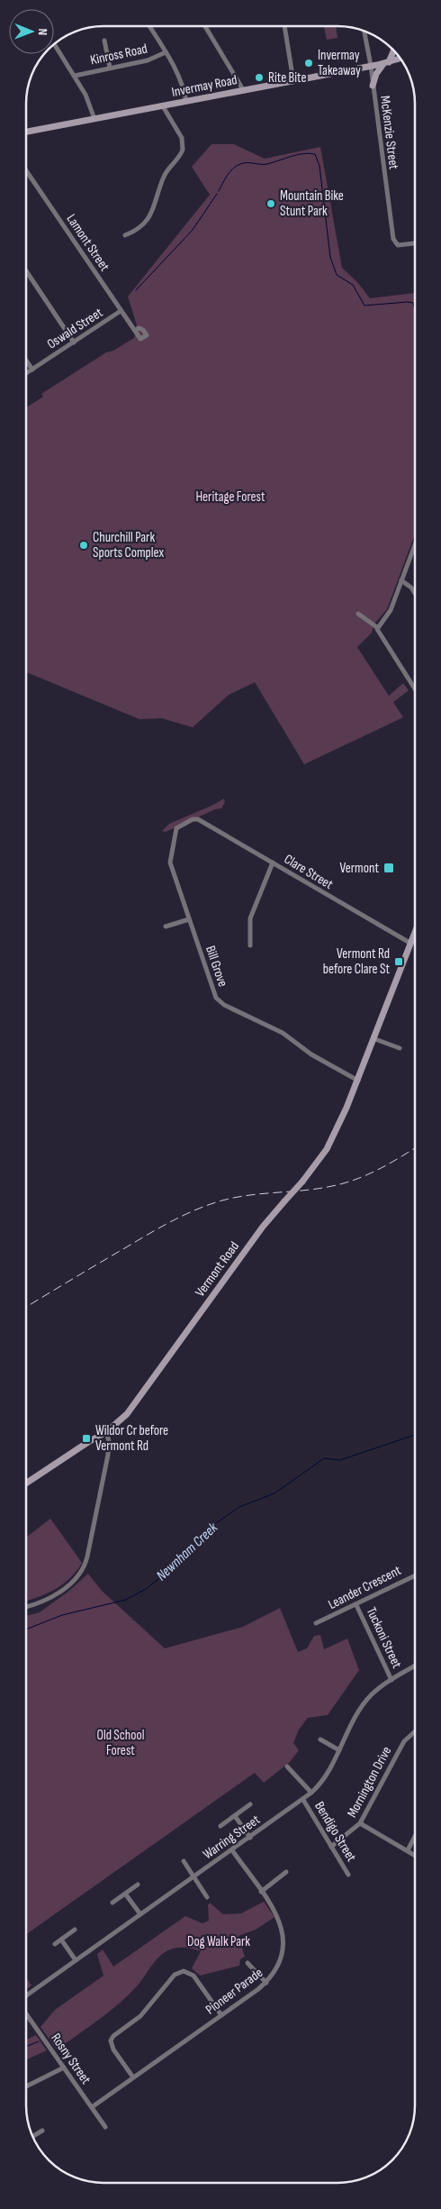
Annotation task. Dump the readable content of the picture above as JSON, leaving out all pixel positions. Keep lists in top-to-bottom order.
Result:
{
  "streets": {
    "street": [
      "Kinross Road",
      "Invermay Road",
      "McKenzie Street",
      "Lamont Street",
      "Oswald Street",
      "Clare Street",
      "Bill Grove",
      "Vermont Road",
      "Leander Crescent",
      "Tuckoni Street",
      "Mornington Drive",
      "Bendigo Street",
      "Warring Street",
      "Pioneer Parade",
      "Rosny Street"
    ]
  },
  "crossings": [
    ["Invermay Road", "McKenzie Street"],
    ["Lamont Street", "Oswald Street"],
    ["Clare Street", "Bill Grove"],
    ["Clare Street", "Vermont Road"],
    ["Bill Grove", "Vermont Road"],
    ["Leander Crescent", "Tuckoni Street"],
    ["Tuckoni Street", "Warring Street"],
    ["Mornington Drive", "Bendigo Street"],
    ["Bendigo Street", "Warring Street"],
    ["Warring Street", "Pioneer Parade"],
    ["Pioneer Parade", "Rosny Street"]
  ],
  "water": ["Newnham Creek"],
  "parks": ["Heritage Forest", "Old School Forest", "Dog Walk Park"],
  "places": {
    "other": [
      "Invermay Takeaway",
      "Rite Bite",
      "Mountain Bike Stunt Park",
      "Churchill Park Sports Complex"
    ],
    "transit": ["Vermont", "Vermont Rd before Clare St", "Wildor Cr before Vermont Rd"]
  },
  "north": "right"
}
